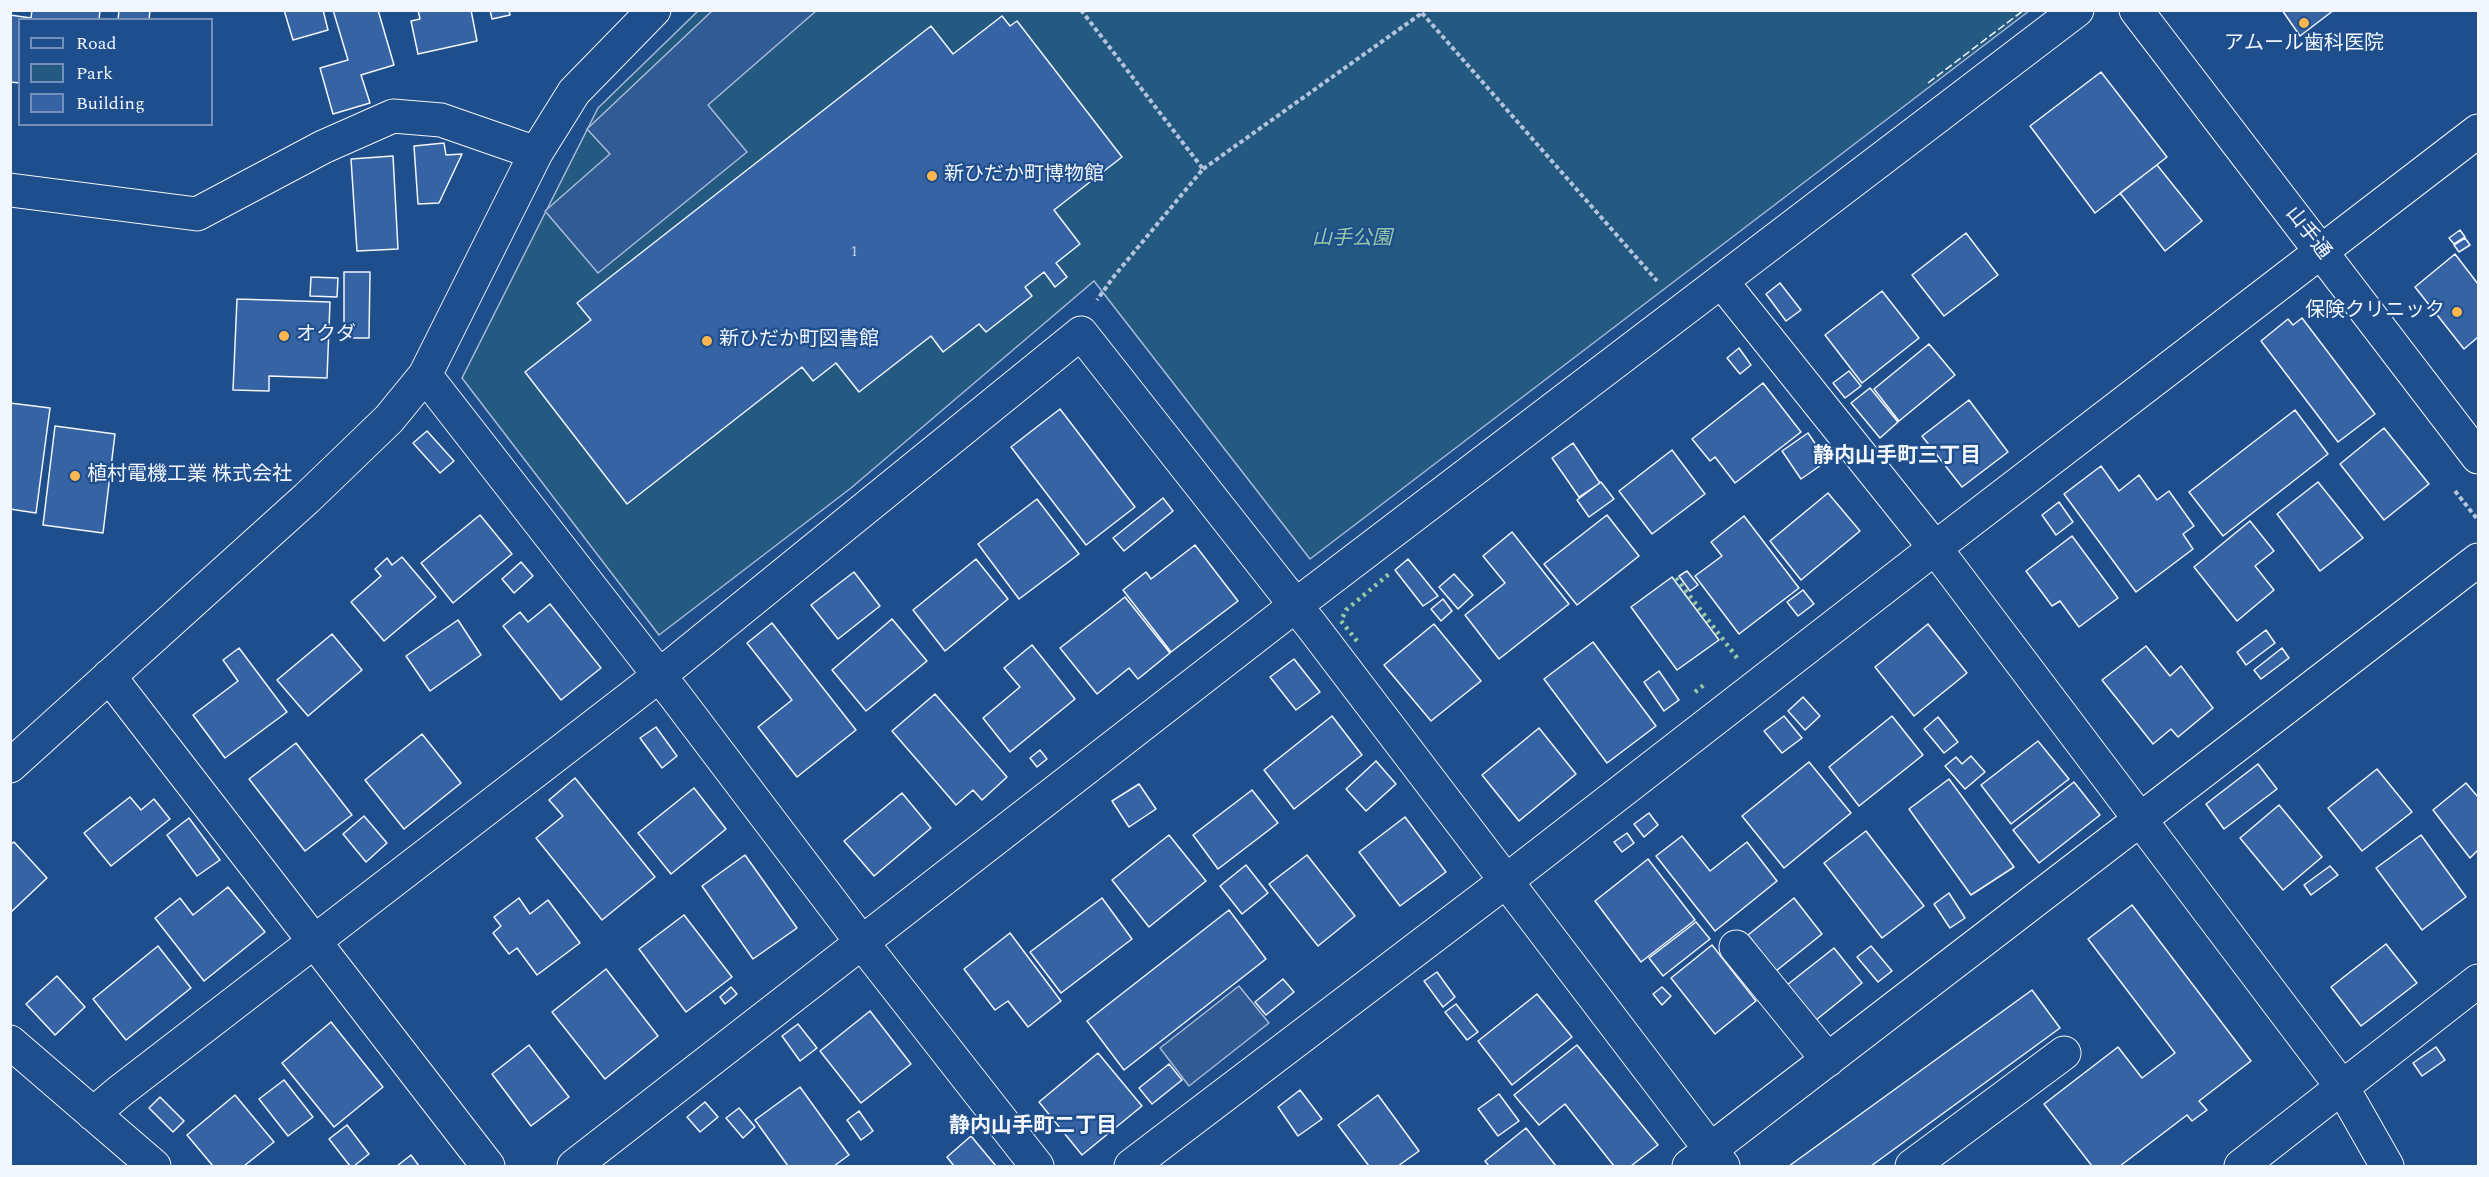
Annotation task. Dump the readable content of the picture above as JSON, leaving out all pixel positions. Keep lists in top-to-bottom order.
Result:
{
  "streets": {
    "street": ["山手通"]
  },
  "districts": ["静内山手町三丁目", "静内山手町二丁目"],
  "parks": ["山手公園"],
  "places": [
    "アムール歯科医院",
    "新ひだか町博物館",
    "保険クリニック",
    "オクダ",
    "新ひだか町図書館",
    "植村電機工業 株式会社"
  ],
  "house_numbers": ["1"],
  "legend": ["Road", "Park", "Building"]
}
